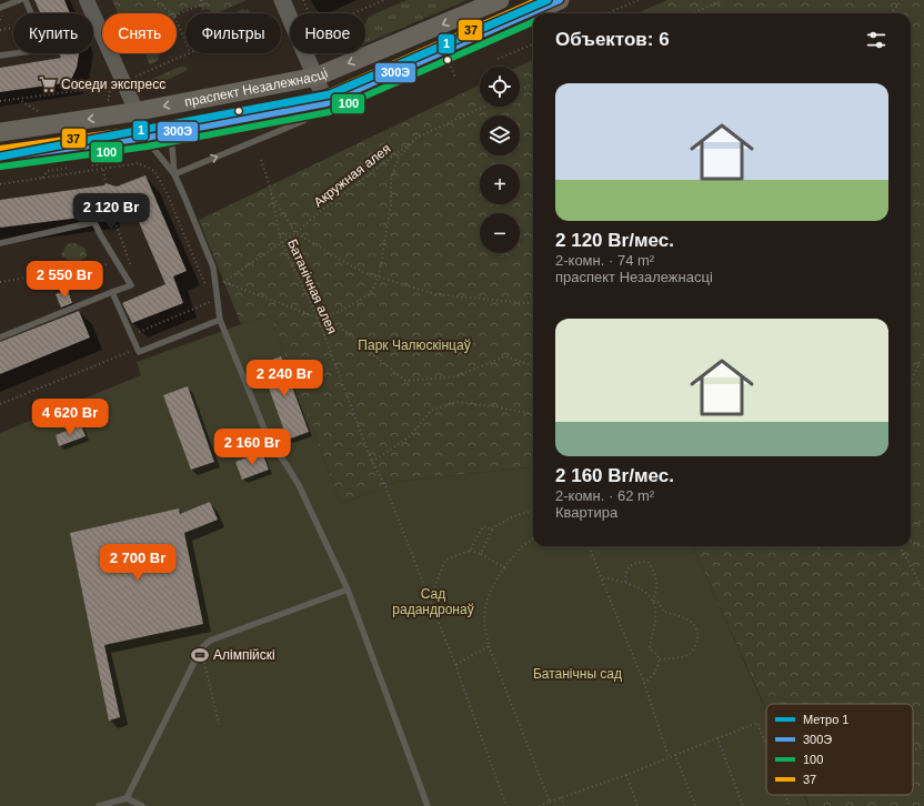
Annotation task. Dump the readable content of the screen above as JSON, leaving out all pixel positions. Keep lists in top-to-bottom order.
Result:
{
  "streets": {
    "main road": ["праспект Незалежнасці"],
    "path": ["Акружная алея", "Батанічная алея"]
  },
  "crossings": [
    ["Акружная алея", "Батанічная алея"]
  ],
  "parks": ["Парк Чалюскінцаў", "Сад радандронаў", "Батанічны сад"],
  "places": {
    "supermarket": ["Соседи экспресс"],
    "sports": ["Алімпійскі"]
  },
  "lines": [
    "metro line 1",
    "transit line 300Э",
    "transit line 37",
    "transit line 100"
  ],
  "legend": [
    "Метро 1",
    "300Э",
    "100",
    "37"
  ],
  "page": {
    "chip": [
      "Купить",
      "Снять",
      "Фильтры",
      "Новое"
    ],
    "heading": "Объектов: 6",
    "map_buttons": ["+", "−"],
    "list": [
      {
        "name": "2 120 Br/мес.",
        "note": "2-комн. · 74 m² · праспект Незалежнасці"
      },
      {
        "name": "2 160 Br/мес.",
        "note": "2-комн. · 62 m² · Квартира"
      }
    ],
    "price": [
      "2 120 Br",
      "2 550 Br",
      "2 240 Br",
      "4 620 Br",
      "2 160 Br",
      "2 700 Br"
    ]
  }
}
